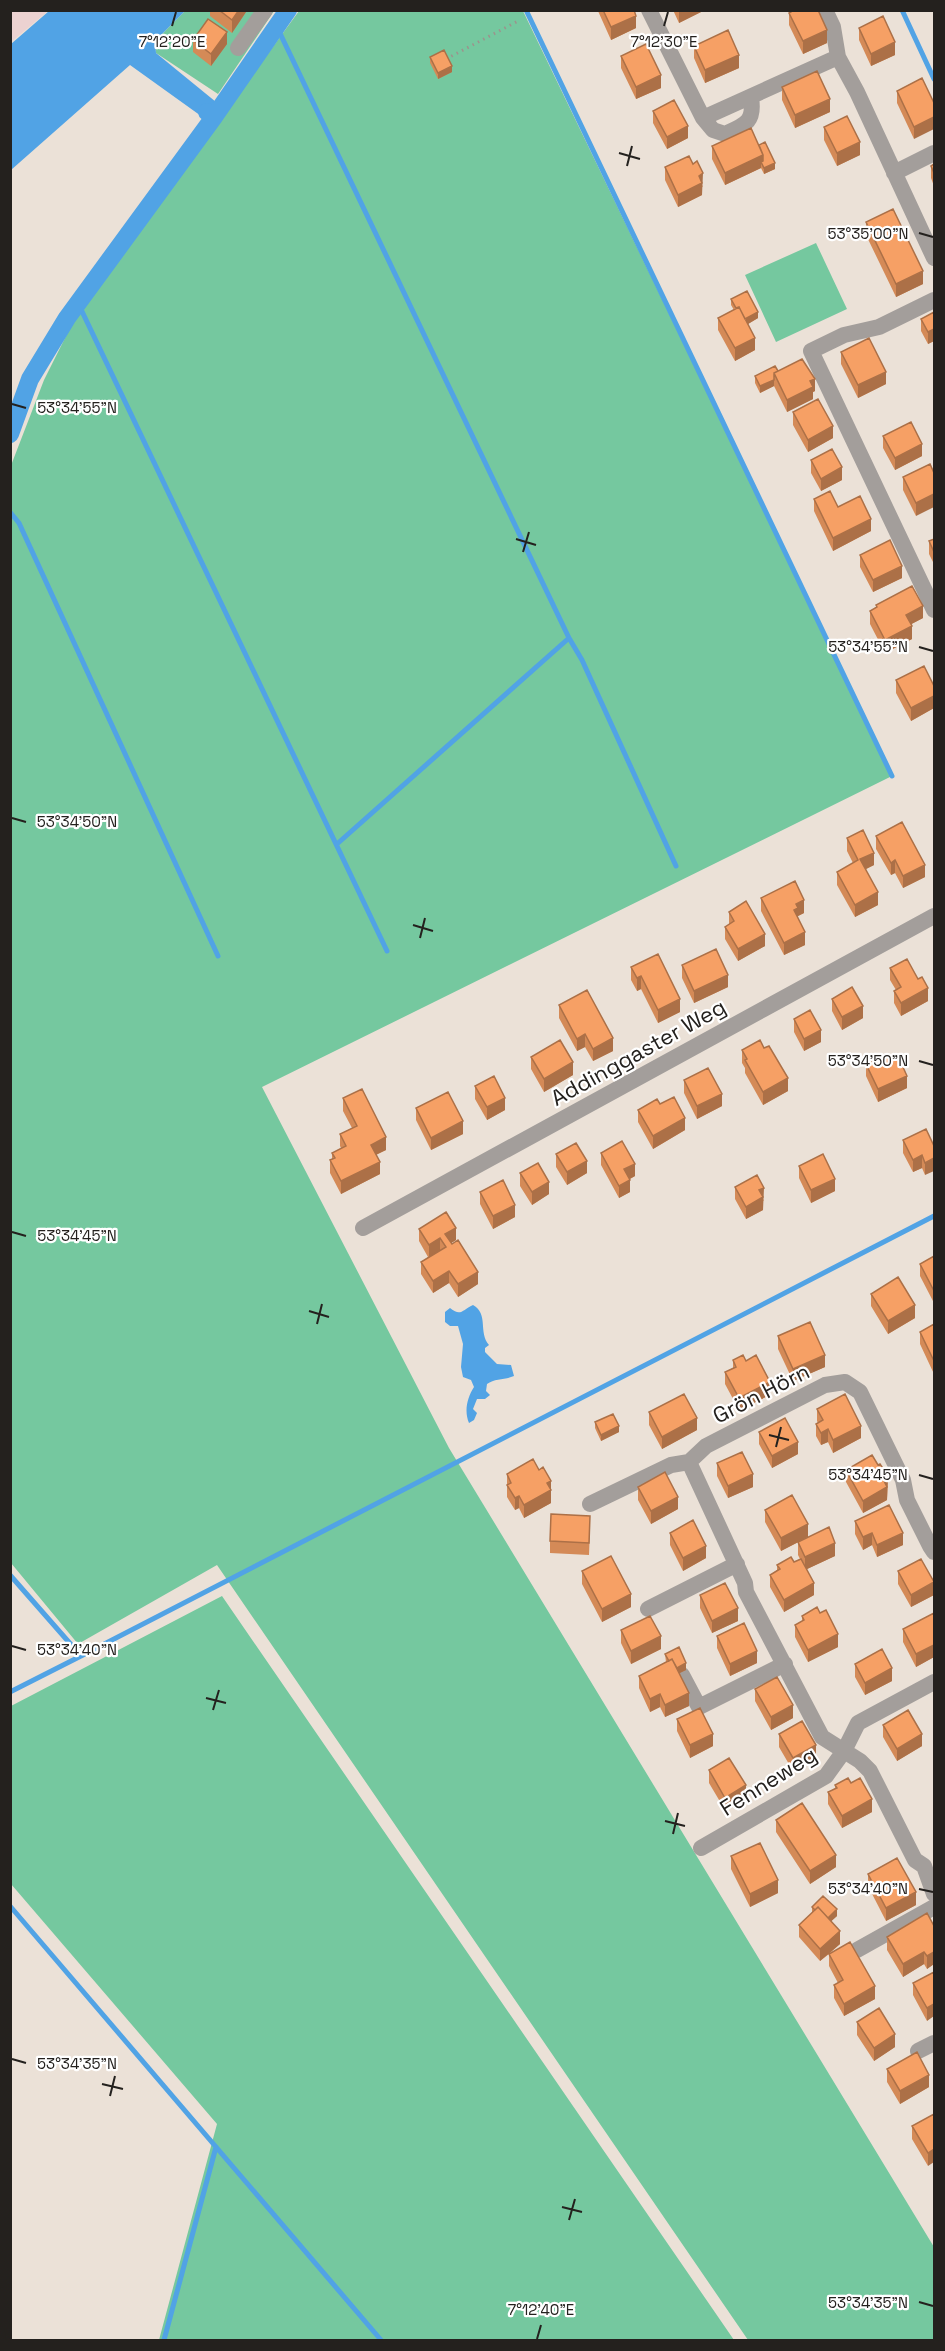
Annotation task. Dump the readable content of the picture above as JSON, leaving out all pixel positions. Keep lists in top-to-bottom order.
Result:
{
  "streets": {
    "street": ["Addinggaster Weg", "Grön Hörn", "Fenneweg"]
  },
  "coordinates": [
    "7°12'20\"E",
    "7°12'30\"E",
    "53°35'00\"N",
    "53°34'55\"N",
    "53°34'50\"N",
    "53°34'45\"N",
    "53°34'40\"N",
    "53°34'35\"N",
    "7°12'40\"E"
  ]
}
